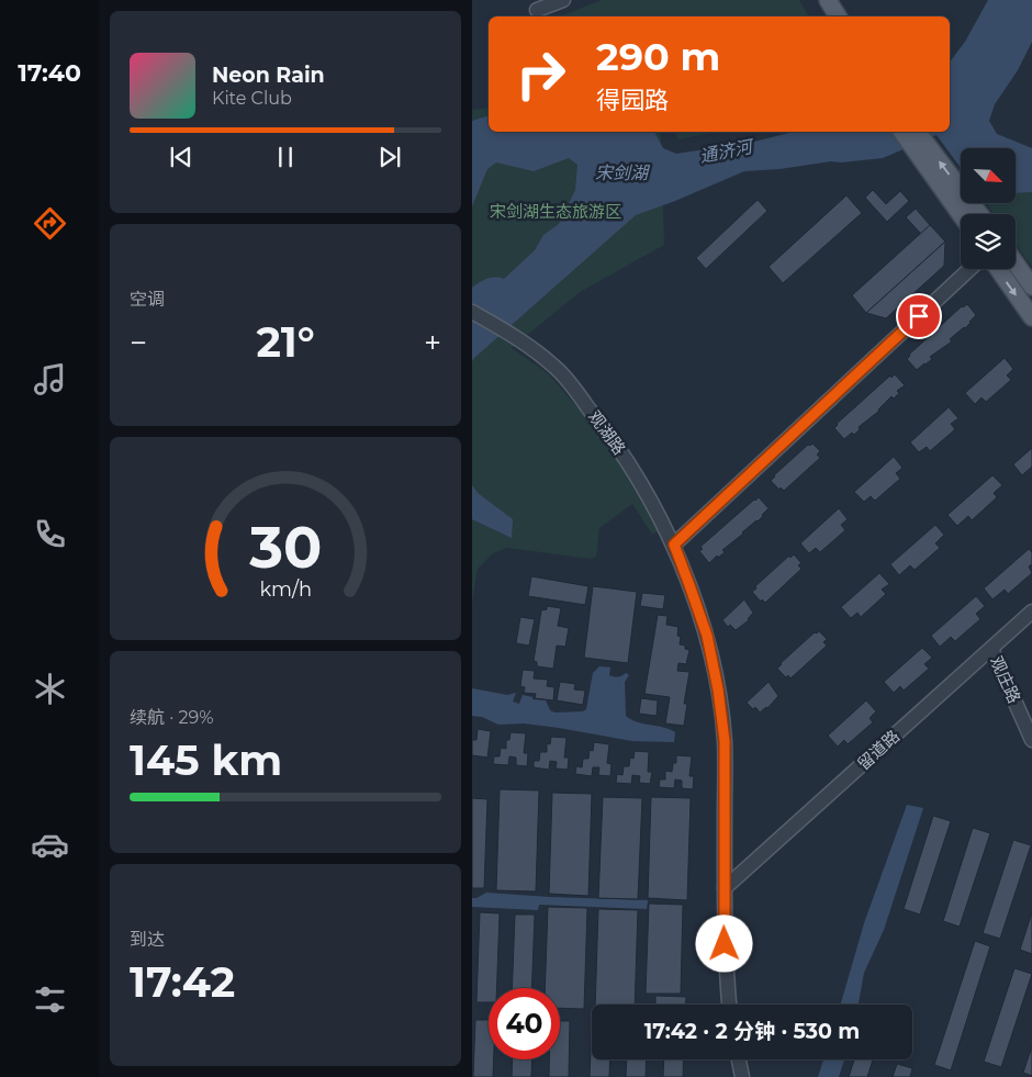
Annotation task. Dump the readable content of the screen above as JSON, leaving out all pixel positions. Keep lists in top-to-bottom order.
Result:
{
  "streets": {
    "street": ["观湖路", "观庄路", "留道路"]
  },
  "crossings": [
    ["观湖路", "留道路"],
    ["观庄路", "留道路"]
  ],
  "water": ["通济河", "宋剑湖"],
  "parks": ["宋剑湖生态旅游区"],
  "north": "bottom right",
  "page": {
    "tabs": "17:40",
    "turn": ["290 m", "得园路"],
    "song": ["Neon Rain", "Kite Club"],
    "tile": [
      "空调",
      ["续航 · 29%", "145 km"],
      ["到达", "17:42"]
    ],
    "heat": ["−", "21°", "+"],
    "limit": "40",
    "trip": "17:42 · 2 分钟 · 530 m",
    "gauge": ["30", "km/h"]
  }
}
